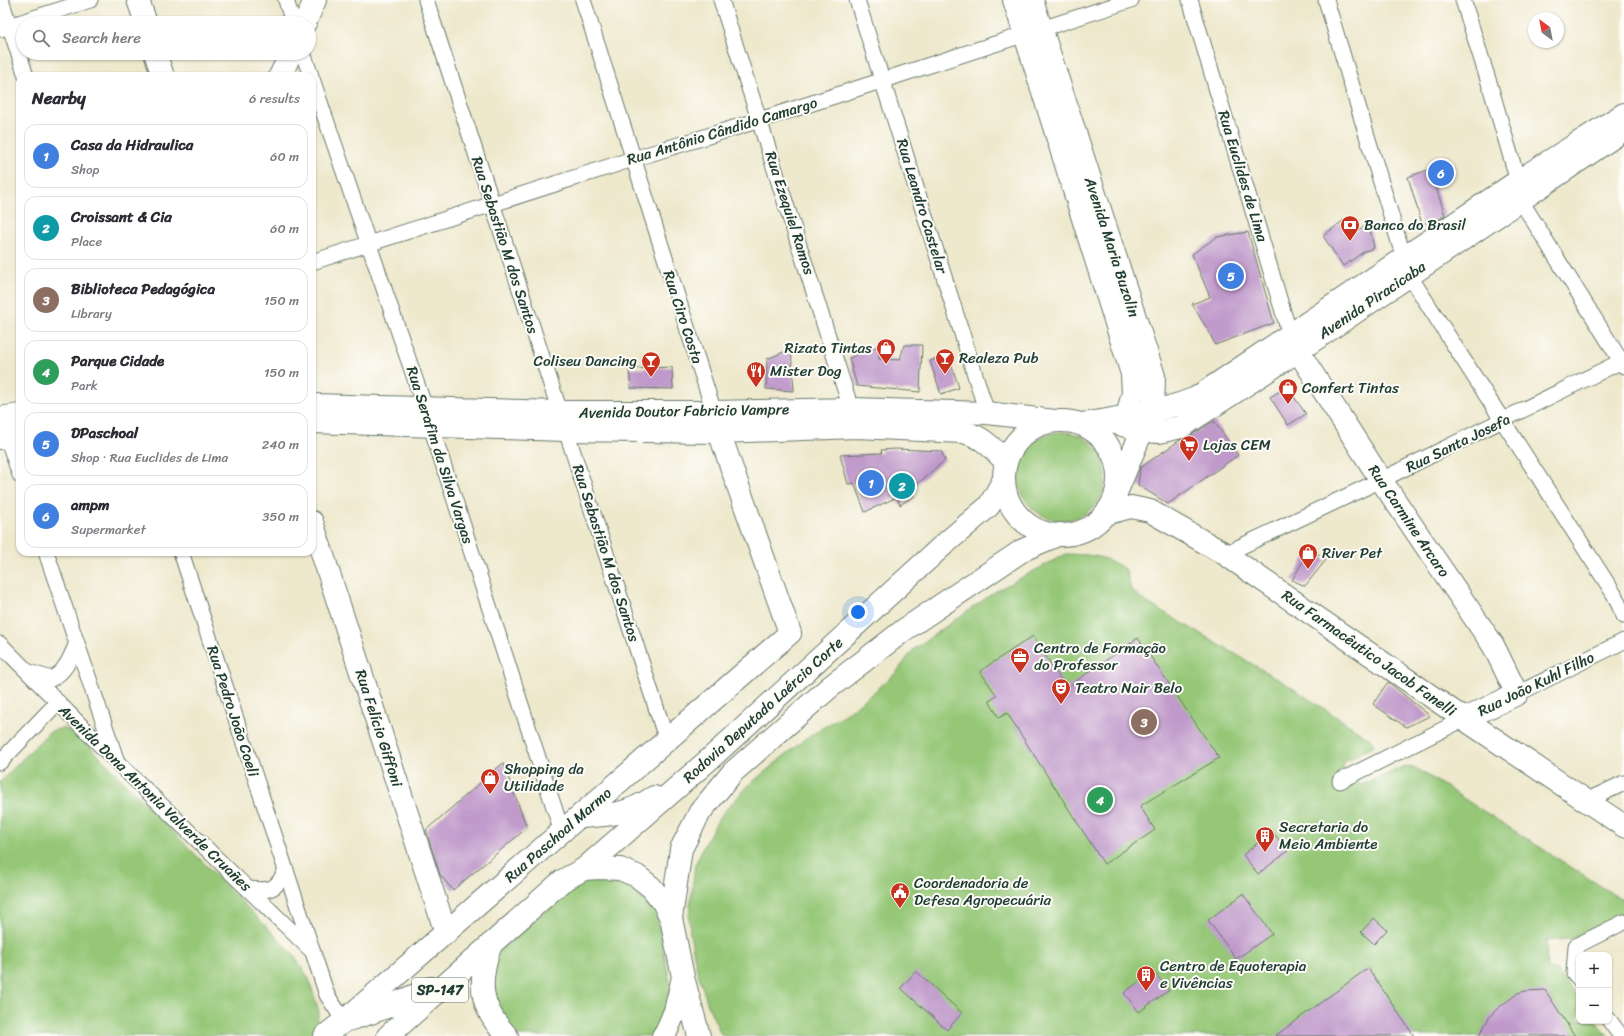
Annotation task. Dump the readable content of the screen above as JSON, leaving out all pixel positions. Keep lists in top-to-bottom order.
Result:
{
  "streets": {
    "main road": [
      "Avenida Maria Buzolin",
      "Avenida Piracicaba",
      "Rua Ciro Costa",
      "Avenida Doutor Fabricio Vampre",
      "Rua Carmine Arcaro",
      "Rua Farmacêutico Jacob Fanelli",
      "Rua João Kuhl Filho",
      "Rodovia Deputado Laércio Corte",
      "Rua Felício Giffoni",
      "Rua Paschoal Marmo",
      "SP-147"
    ],
    "street": [
      "Rua Antônio Cândido Camargo",
      "Rua Euclides de Lima",
      "Rua Leandro Castelar",
      "Rua Ezequiel Ramos",
      "Rua Sebastião M dos Santos",
      "Rua Santa Josefa",
      "Rua Serafim da Silva Vargas",
      "Rua Pedro João Coeli",
      "Avenida Dona Antonia Valverde Cruañes"
    ]
  },
  "crossings": [
    ["Rua Antônio Cândido Camargo", "Rua Leandro Castelar"],
    ["Rua Antônio Cândido Camargo", "Rua Ezequiel Ramos"],
    ["Rua Antônio Cândido Camargo", "Rua Sebastião M dos Santos"],
    ["Rua Antônio Cândido Camargo", "Avenida Maria Buzolin"],
    ["Rua Antônio Cândido Camargo", "Rua Ciro Costa"],
    ["Rua Antônio Cândido Camargo", "Rua Serafim da Silva Vargas"],
    ["Rua Euclides de Lima", "Avenida Piracicaba"],
    ["Rua Euclides de Lima", "Rua Carmine Arcaro"],
    ["Rua Leandro Castelar", "Avenida Doutor Fabricio Vampre"],
    ["Rua Ezequiel Ramos", "Avenida Doutor Fabricio Vampre"],
    ["Rua Sebastião M dos Santos", "Avenida Doutor Fabricio Vampre"],
    ["Rua Sebastião M dos Santos", "Rua Paschoal Marmo"],
    ["Avenida Maria Buzolin", "Avenida Piracicaba"],
    ["Avenida Maria Buzolin", "Avenida Doutor Fabricio Vampre"],
    ["Avenida Maria Buzolin", "Rua Farmacêutico Jacob Fanelli"],
    ["Avenida Maria Buzolin", "Rodovia Deputado Laércio Corte"],
    ["Avenida Piracicaba", "Avenida Doutor Fabricio Vampre"],
    ["Avenida Piracicaba", "Rua Carmine Arcaro"],
    ["Avenida Piracicaba", "Rua Farmacêutico Jacob Fanelli"],
    ["Avenida Piracicaba", "Rodovia Deputado Laércio Corte"],
    ["Rua Ciro Costa", "Avenida Doutor Fabricio Vampre"],
    ["Rua Ciro Costa", "Rua Paschoal Marmo"],
    ["Avenida Doutor Fabricio Vampre", "Rua Serafim da Silva Vargas"],
    ["Avenida Doutor Fabricio Vampre", "Rua Farmacêutico Jacob Fanelli"],
    ["Avenida Doutor Fabricio Vampre", "Rodovia Deputado Laércio Corte"],
    ["Rua Santa Josefa", "Rua Carmine Arcaro"],
    ["Rua Santa Josefa", "Rua Farmacêutico Jacob Fanelli"],
    ["Rua Serafim da Silva Vargas", "Rua Paschoal Marmo"],
    ["Rua Carmine Arcaro", "Rua João Kuhl Filho"],
    ["Rua Farmacêutico Jacob Fanelli", "Rua João Kuhl Filho"],
    ["Rua Farmacêutico Jacob Fanelli", "Rodovia Deputado Laércio Corte"],
    ["Rua Pedro João Coeli", "Avenida Dona Antonia Valverde Cruañes"],
    ["Rua Pedro João Coeli", "Rua Paschoal Marmo"],
    ["Rua Felício Giffoni", "Rua Paschoal Marmo"]
  ],
  "places": {
    "bank": ["Banco do Brasil"],
    "shop": [
      "Rizato Tintas",
      "Confert Tintas",
      "River Pet",
      "Shopping da Utilidade"
    ],
    "bar": ["Realeza Pub", "Coliseu Dancing"],
    "restaurant": ["Mister Dog"],
    "supermarket": ["Lojas CEM"],
    "office": ["Centro de Formação do Professor"],
    "theatre": ["Teatro Nair Belo"],
    "building": ["Secretaria do Meio Ambiente", "Centro de Equoterapia e Vivências"],
    "public building": ["Coordenadoria de Defesa Agropecuária"]
  },
  "north": "top left",
  "page": {
    "search": "Search here",
    "heading": ["Nearby", "6 results"],
    "list": [
      {
        "mark": "1",
        "name": "Casa da Hidraulica",
        "note": "Shop",
        "value": "60 m"
      },
      {
        "mark": "2",
        "name": "Croissant & Cia",
        "note": "Place",
        "value": "60 m"
      },
      {
        "mark": "3",
        "name": "Biblioteca Pedagógica",
        "note": "Library",
        "value": "150 m"
      },
      {
        "mark": "4",
        "name": "Parque Cidade",
        "note": "Park",
        "value": "150 m"
      },
      {
        "mark": "5",
        "name": "DPaschoal",
        "note": "Shop · Rua Euclides de Lima",
        "value": "240 m"
      },
      {
        "mark": "6",
        "name": "ampm",
        "note": "Supermarket",
        "value": "350 m"
      }
    ],
    "pins": [
      "6",
      "5",
      "1",
      "2",
      "3",
      "4"
    ],
    "map_buttons": ["+", "−"]
  }
}
